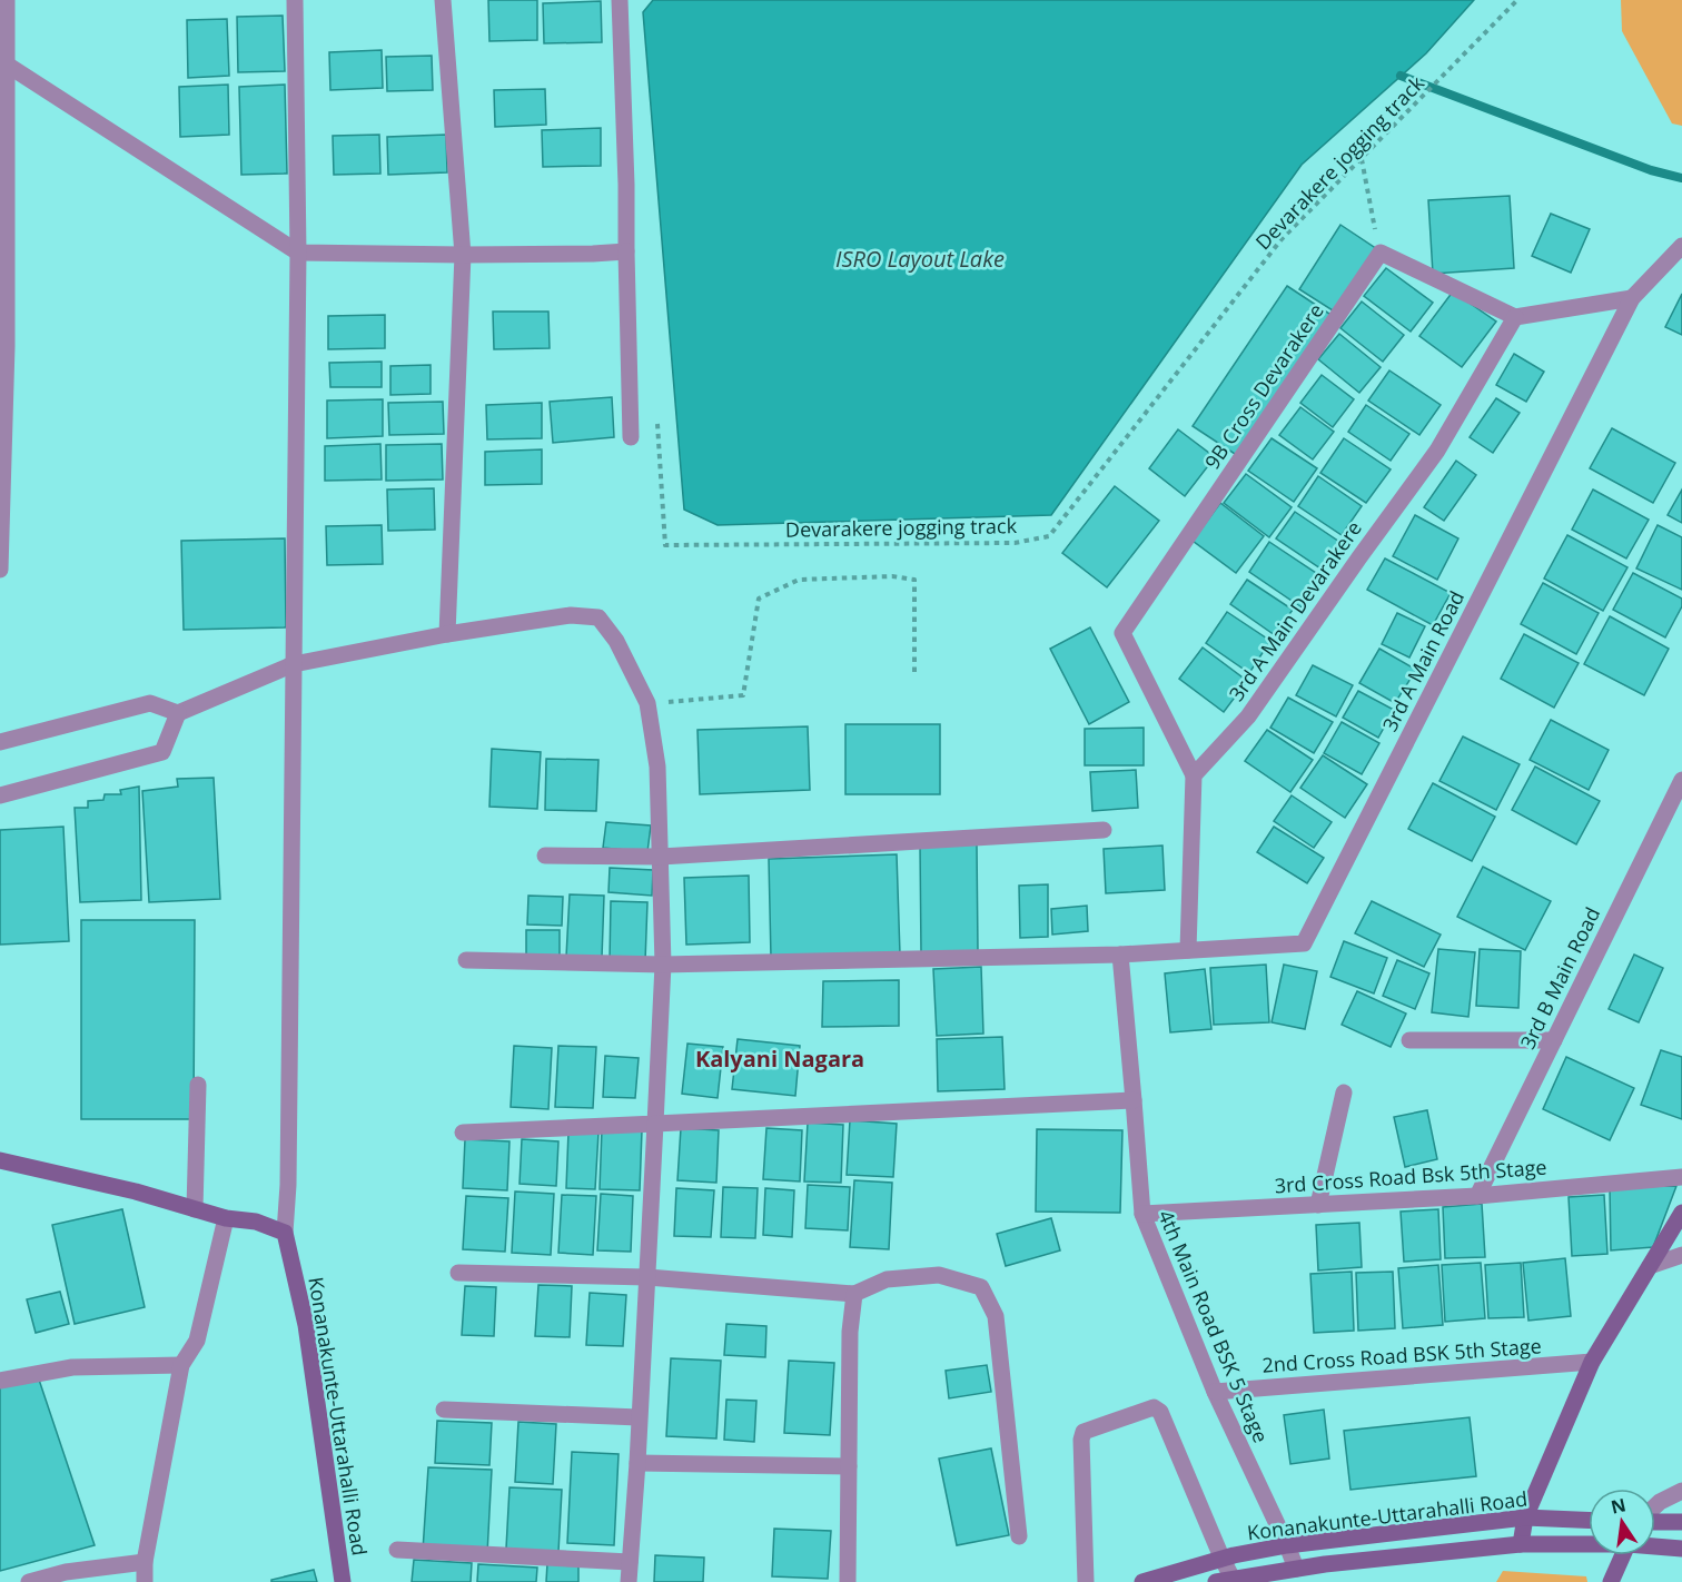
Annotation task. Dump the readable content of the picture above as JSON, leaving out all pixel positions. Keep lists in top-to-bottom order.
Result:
{
  "streets": {
    "main road": ["Konanakunte-Uttarahalli Road"],
    "street": [
      "9B Cross Devarakere",
      "3rd A Main Devarakere",
      "3rd A Main Road",
      "3rd B Main Road",
      "3rd Cross Road Bsk 5th Stage",
      "4th Main Road BSK 5 Stage",
      "2nd Cross Road BSK 5th Stage"
    ],
    "path": ["Devarakere jogging track"]
  },
  "crossings": [
    ["9B Cross Devarakere", "3rd A Main Devarakere"],
    ["3rd A Main Road", "4th Main Road BSK 5 Stage"],
    ["3rd B Main Road", "3rd Cross Road Bsk 5th Stage"],
    ["3rd Cross Road Bsk 5th Stage", "4th Main Road BSK 5 Stage"],
    ["4th Main Road BSK 5 Stage", "2nd Cross Road BSK 5th Stage"],
    ["4th Main Road BSK 5 Stage", "Konanakunte-Uttarahalli Road"]
  ],
  "districts": ["Kalyani Nagara"],
  "water": ["ISRO Layout Lake"],
  "north": "top"
}
